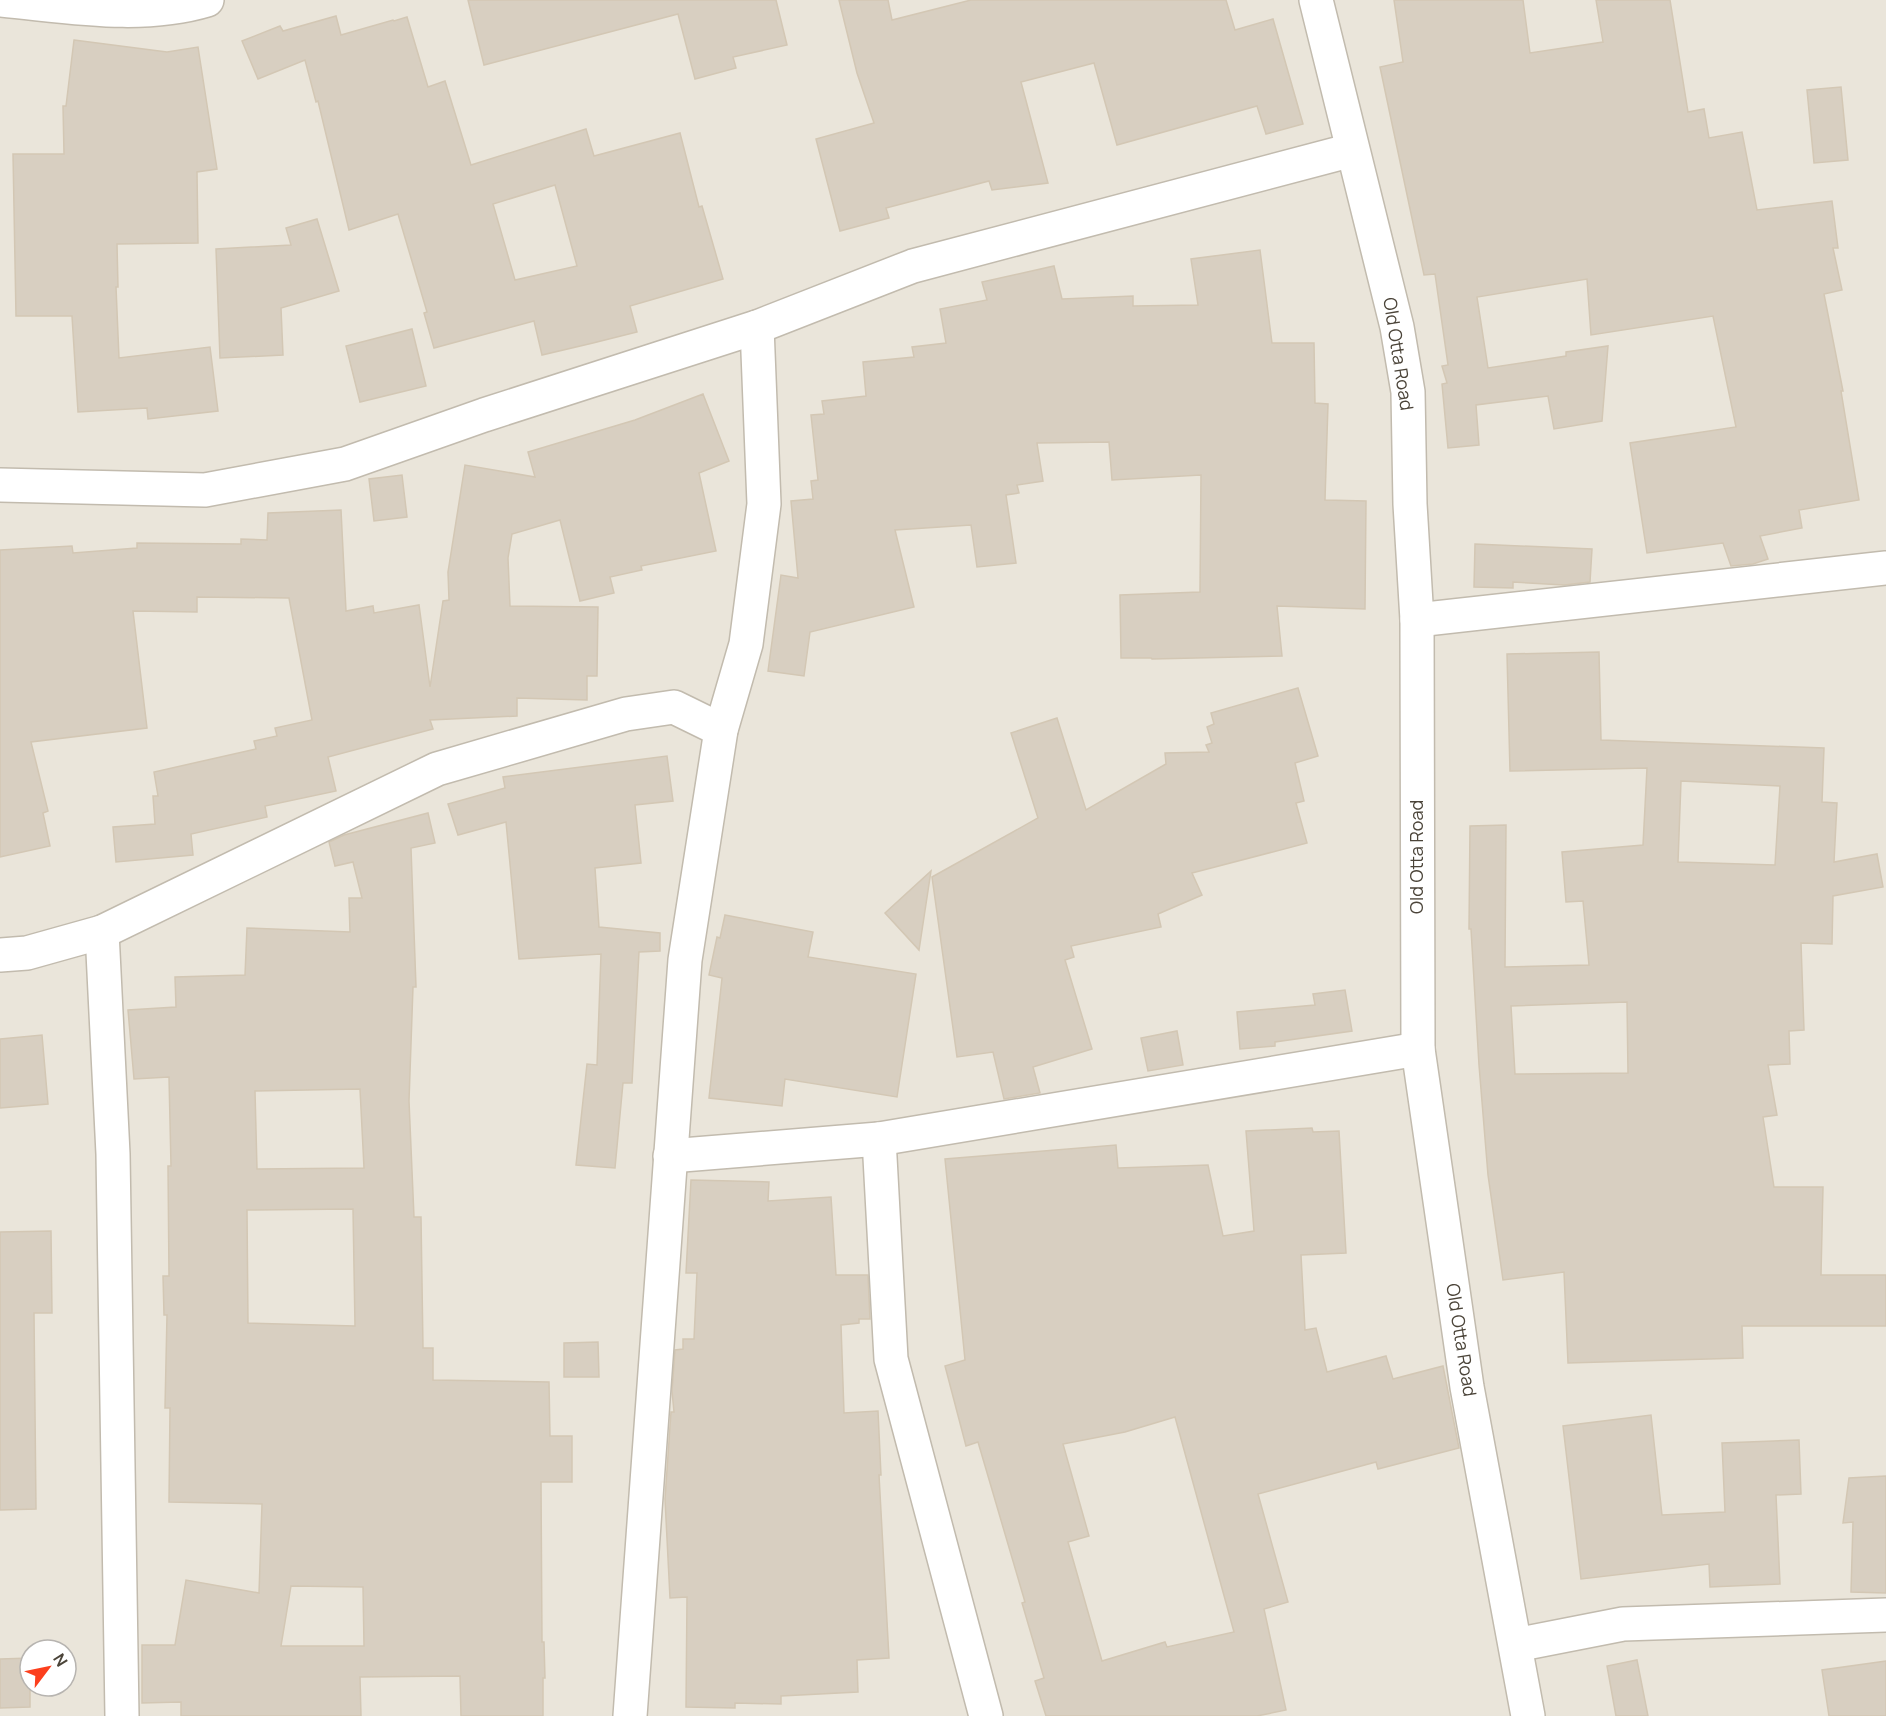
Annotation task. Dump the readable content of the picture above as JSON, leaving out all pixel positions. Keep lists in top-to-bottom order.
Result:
{
  "streets": {
    "street": ["Old Otta Road"]
  },
  "north": "top right"
}
